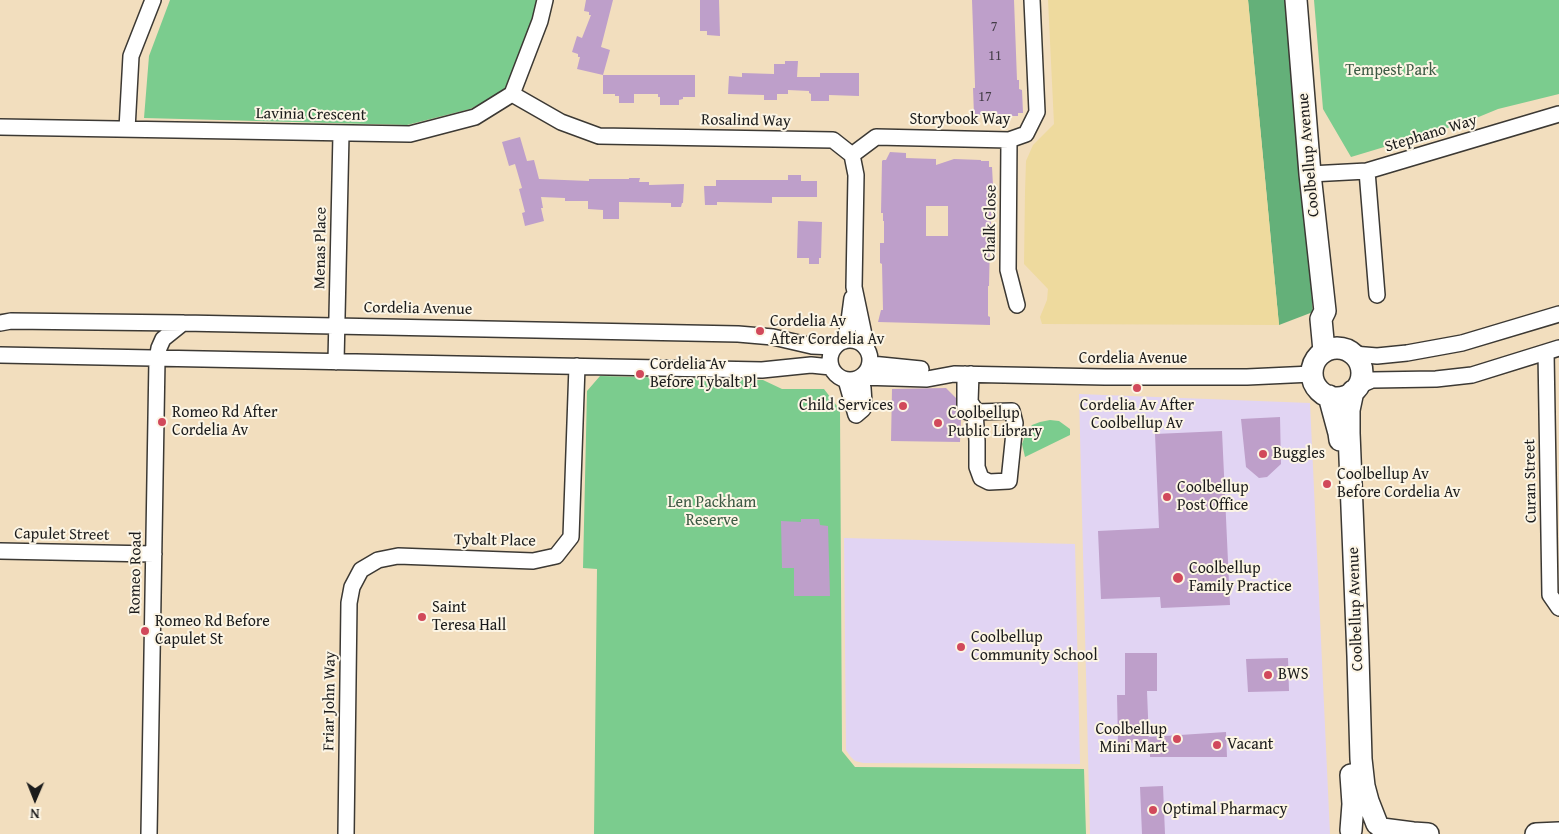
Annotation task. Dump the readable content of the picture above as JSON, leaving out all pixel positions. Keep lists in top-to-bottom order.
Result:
{
  "streets": {
    "street": [
      "Lavinia Crescent",
      "Storybook Way",
      "Rosalind Way",
      "Stephano Way",
      "Coolbellup Avenue",
      "Chalk Close",
      "Menas Place",
      "Cordelia Avenue",
      "Curan Street",
      "Capulet Street",
      "Tybalt Place",
      "Romeo Road",
      "Friar John Way"
    ]
  },
  "crossings": [
    ["Lavinia Crescent", "Rosalind Way"],
    ["Lavinia Crescent", "Menas Place"],
    ["Storybook Way", "Rosalind Way"],
    ["Storybook Way", "Chalk Close"],
    ["Stephano Way", "Coolbellup Avenue"],
    ["Coolbellup Avenue", "Cordelia Avenue"],
    ["Menas Place", "Cordelia Avenue"],
    ["Cordelia Avenue", "Romeo Road"],
    ["Capulet Street", "Romeo Road"],
    ["Tybalt Place", "Friar John Way"]
  ],
  "parks": ["Tempest Park", "Len Packham Reserve"],
  "places": [
    "Cordelia Av After Cordelia Av",
    "Cordelia Av Before Tybalt Pl",
    "Cordelia Av After Coolbellup Av",
    "Child Services",
    "Romeo Rd After Cordelia Av",
    "Coolbellup Public Library",
    "Buggles",
    "Coolbellup Av Before Cordelia Av",
    "Coolbellup Post Office",
    "Coolbellup Family Practice",
    "Saint Teresa Hall",
    "Romeo Rd Before Capulet St",
    "Coolbellup Community School",
    "BWS",
    "Coolbellup Mini Mart",
    "Vacant",
    "Optimal Pharmacy"
  ],
  "house_numbers": ["7", "11", "17"],
  "north": "bottom"
}
